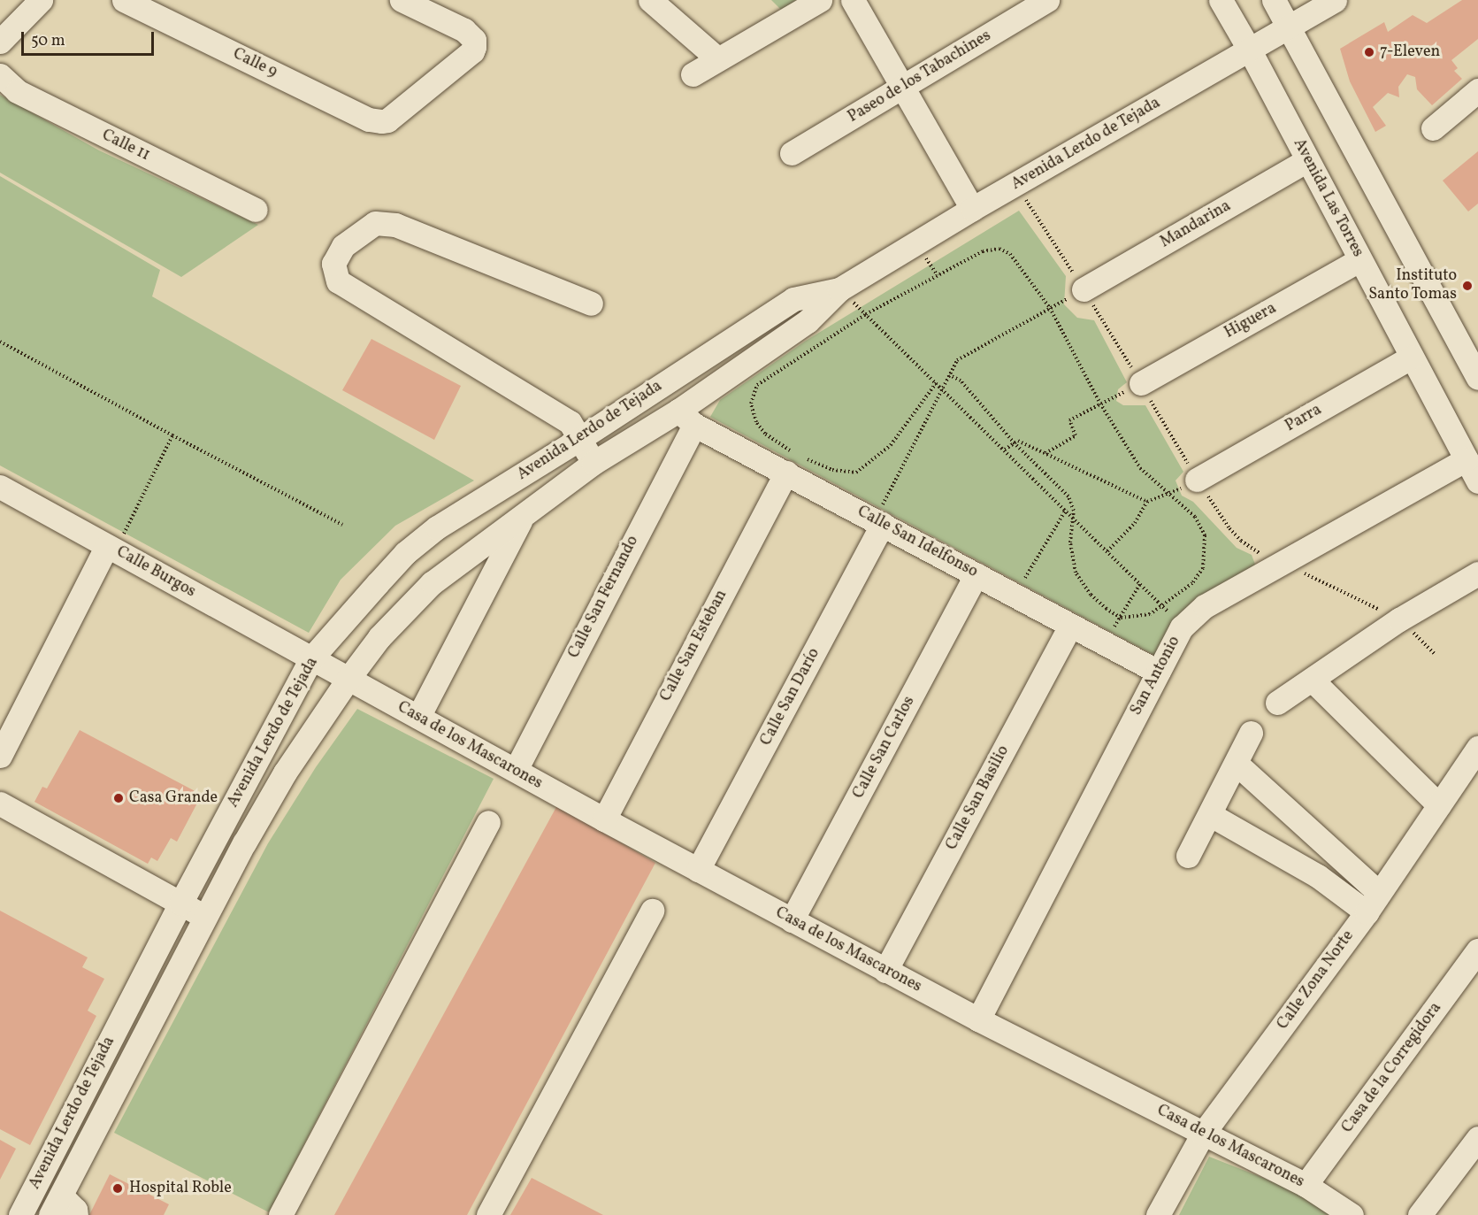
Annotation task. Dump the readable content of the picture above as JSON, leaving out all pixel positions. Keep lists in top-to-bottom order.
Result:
{
  "streets": {
    "street": [
      "Calle 9",
      "Paseo de los Tabachines",
      "Avenida Lerdo de Tejada",
      "Calle 11",
      "Avenida Las Torres",
      "Mandarina",
      "Higuera",
      "Parra",
      "Calle San Idelfonso",
      "Calle Burgos",
      "Calle San Fernando",
      "Calle San Esteban",
      "San Antonio",
      "Calle San Darío",
      "Casa de los Mascarones",
      "Calle San Carlos",
      "Calle San Basilio",
      "Calle Zona Norte",
      "Casa de la Corregidora"
    ]
  },
  "crossings": [
    ["Avenida Lerdo de Tejada", "Avenida Las Torres"],
    ["Avenida Lerdo de Tejada", "Calle San Idelfonso"],
    ["Avenida Lerdo de Tejada", "Calle Burgos"],
    ["Avenida Lerdo de Tejada", "Calle San Fernando"],
    ["Avenida Lerdo de Tejada", "Casa de los Mascarones"],
    ["Avenida Las Torres", "Mandarina"],
    ["Avenida Las Torres", "Higuera"],
    ["Avenida Las Torres", "Parra"],
    ["Avenida Las Torres", "San Antonio"],
    ["Calle San Idelfonso", "Calle San Fernando"],
    ["Calle San Idelfonso", "Calle San Esteban"],
    ["Calle San Idelfonso", "San Antonio"],
    ["Calle San Idelfonso", "Calle San Darío"],
    ["Calle San Idelfonso", "Calle San Carlos"],
    ["Calle San Idelfonso", "Calle San Basilio"],
    ["Calle Burgos", "Casa de los Mascarones"],
    ["Calle San Fernando", "Casa de los Mascarones"],
    ["Calle San Esteban", "Casa de los Mascarones"],
    ["San Antonio", "Casa de los Mascarones"],
    ["Calle San Darío", "Casa de los Mascarones"],
    ["Casa de los Mascarones", "Calle San Carlos"],
    ["Casa de los Mascarones", "Calle San Basilio"],
    ["Casa de los Mascarones", "Calle Zona Norte"],
    ["Casa de los Mascarones", "Casa de la Corregidora"]
  ],
  "places": [
    "7-Eleven",
    "Instituto Santo Tomas",
    "Casa Grande",
    "Hospital Roble"
  ],
  "scale_bar": "50 m"
}
